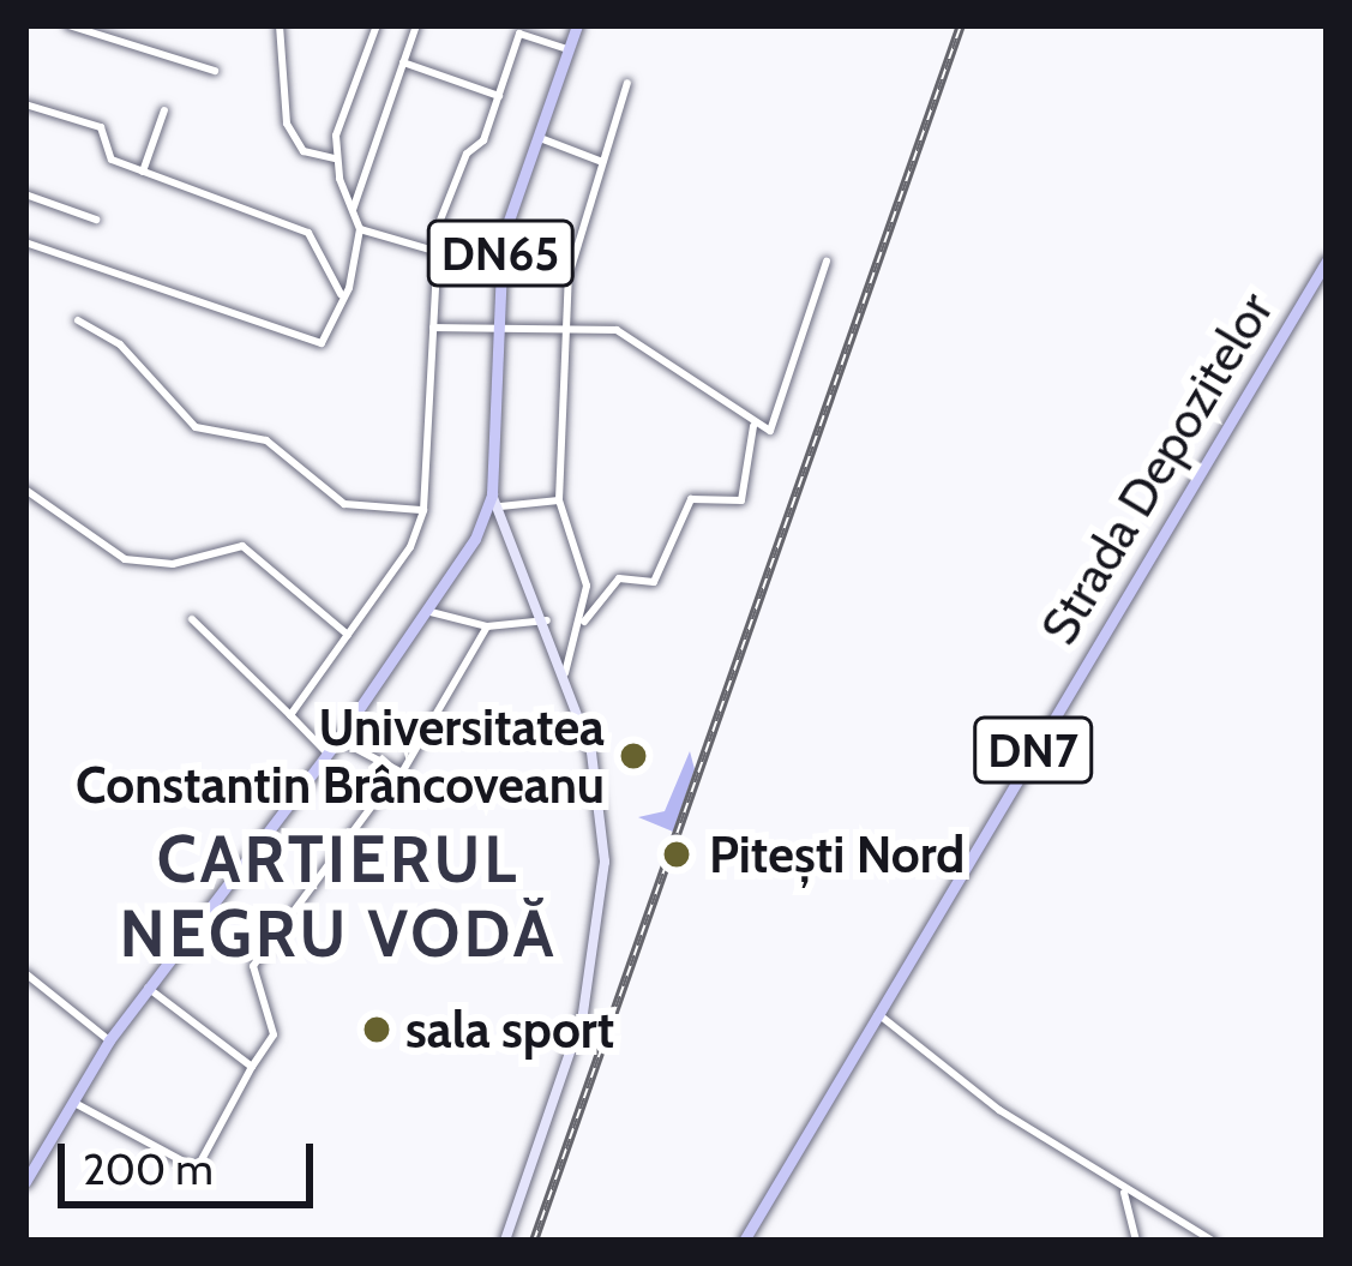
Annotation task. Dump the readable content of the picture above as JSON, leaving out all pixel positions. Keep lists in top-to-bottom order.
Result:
{
  "streets": {
    "main road": ["DN65", "Strada Depozitelor", "DN7"]
  },
  "districts": ["CARTIERUL NEGRU VODĂ"],
  "places": ["Universitatea Constantin Brâncoveanu", "Pitești Nord", "sala sport"],
  "scale_bar": "200 m"
}
